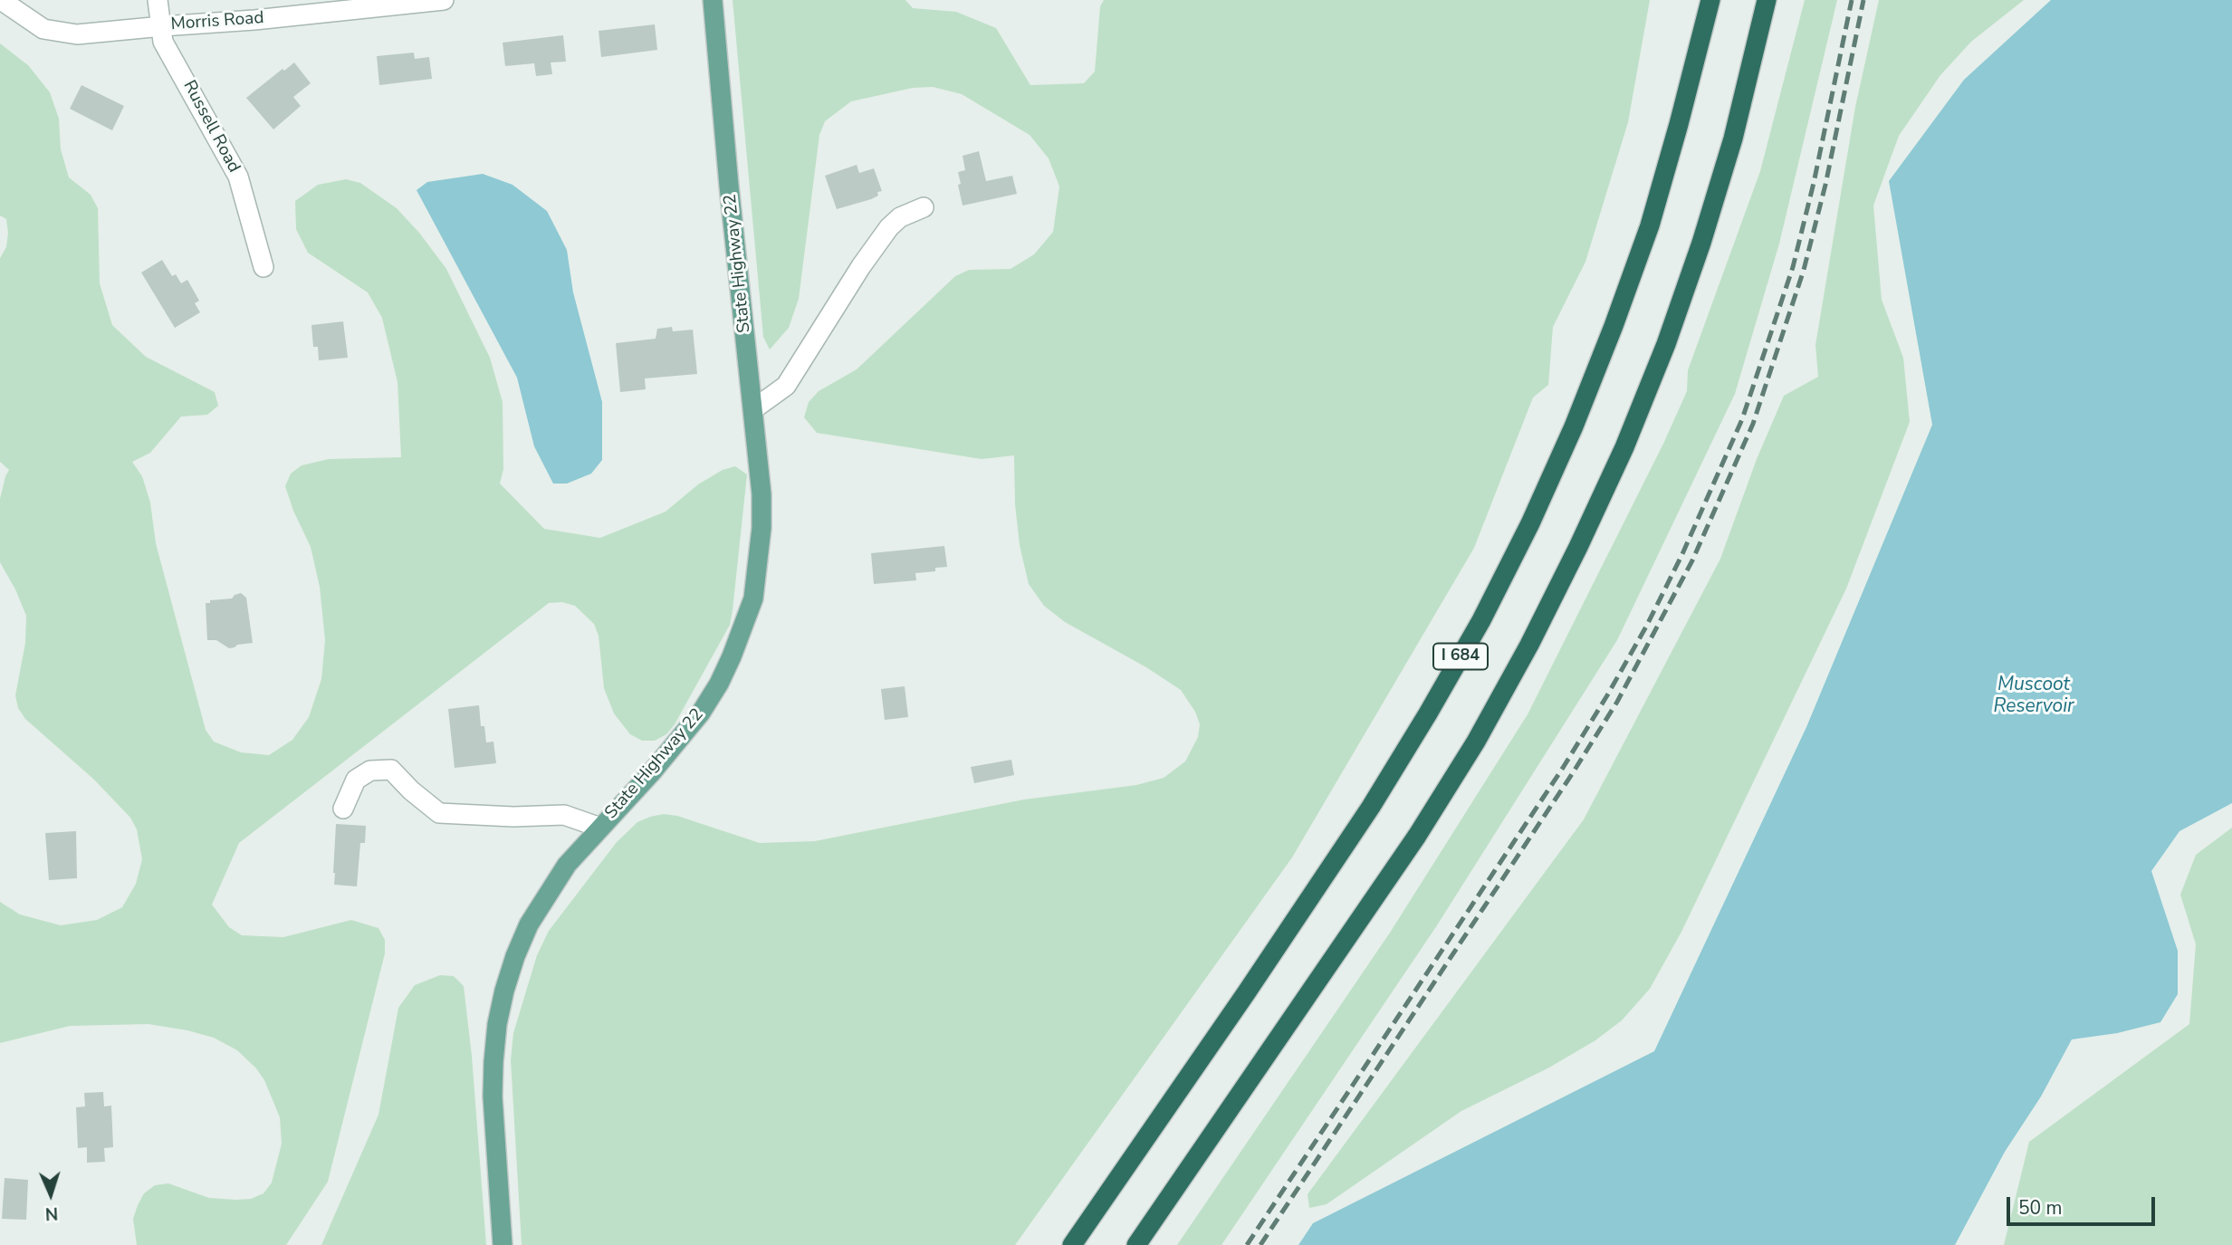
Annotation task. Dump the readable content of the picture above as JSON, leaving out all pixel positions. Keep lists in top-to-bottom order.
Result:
{
  "streets": {
    "highway": ["I 684"],
    "main road": ["State Highway 22"],
    "street": ["Morris Road", "Russell Road"]
  },
  "crossings": [
    ["Morris Road", "Russell Road"]
  ],
  "water": ["Muscoot Reservoir"],
  "scale_bar": "50 m",
  "north": "bottom"
}
